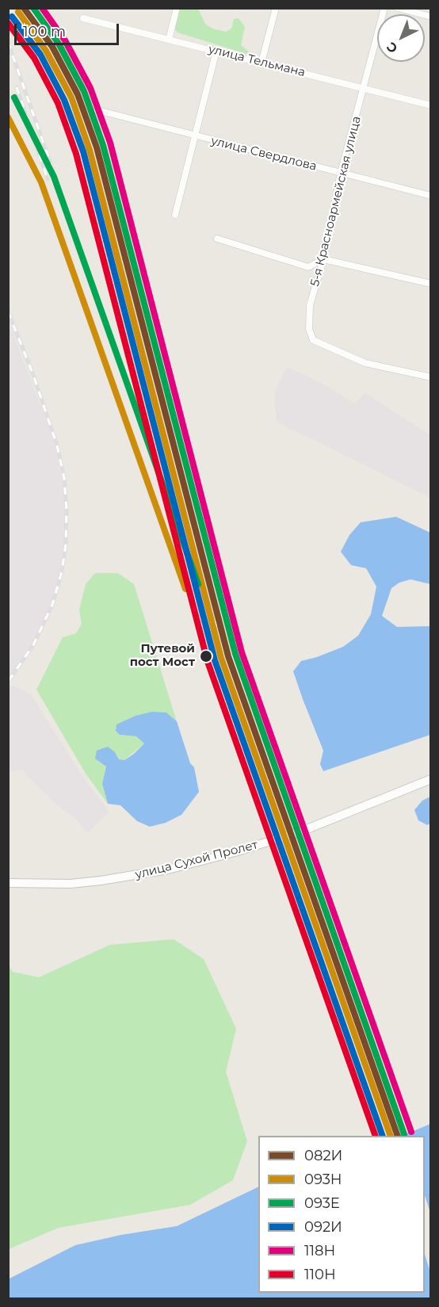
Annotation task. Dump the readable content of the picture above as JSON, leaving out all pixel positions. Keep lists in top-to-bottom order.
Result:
{
  "streets": {
    "main road": ["улица Сухой Пролет"],
    "street": ["улица Тельмана", "улица Свердлова", "5-я Красноармейская улица"]
  },
  "crossings": [
    ["улица Тельмана", "5-я Красноармейская улица"],
    ["улица Свердлова", "5-я Красноармейская улица"]
  ],
  "places": ["Путевой пост Мост"],
  "lines": [
    "transit line 082И",
    "transit line 093Е",
    "transit line 118Н",
    "transit line 093Н",
    "transit line 092И",
    "transit line 110Н"
  ],
  "legend": [
    "082И",
    "093Н",
    "093Е",
    "092И",
    "118Н",
    "110Н"
  ],
  "scale_bar": "100 m",
  "north": "bottom left"
}
